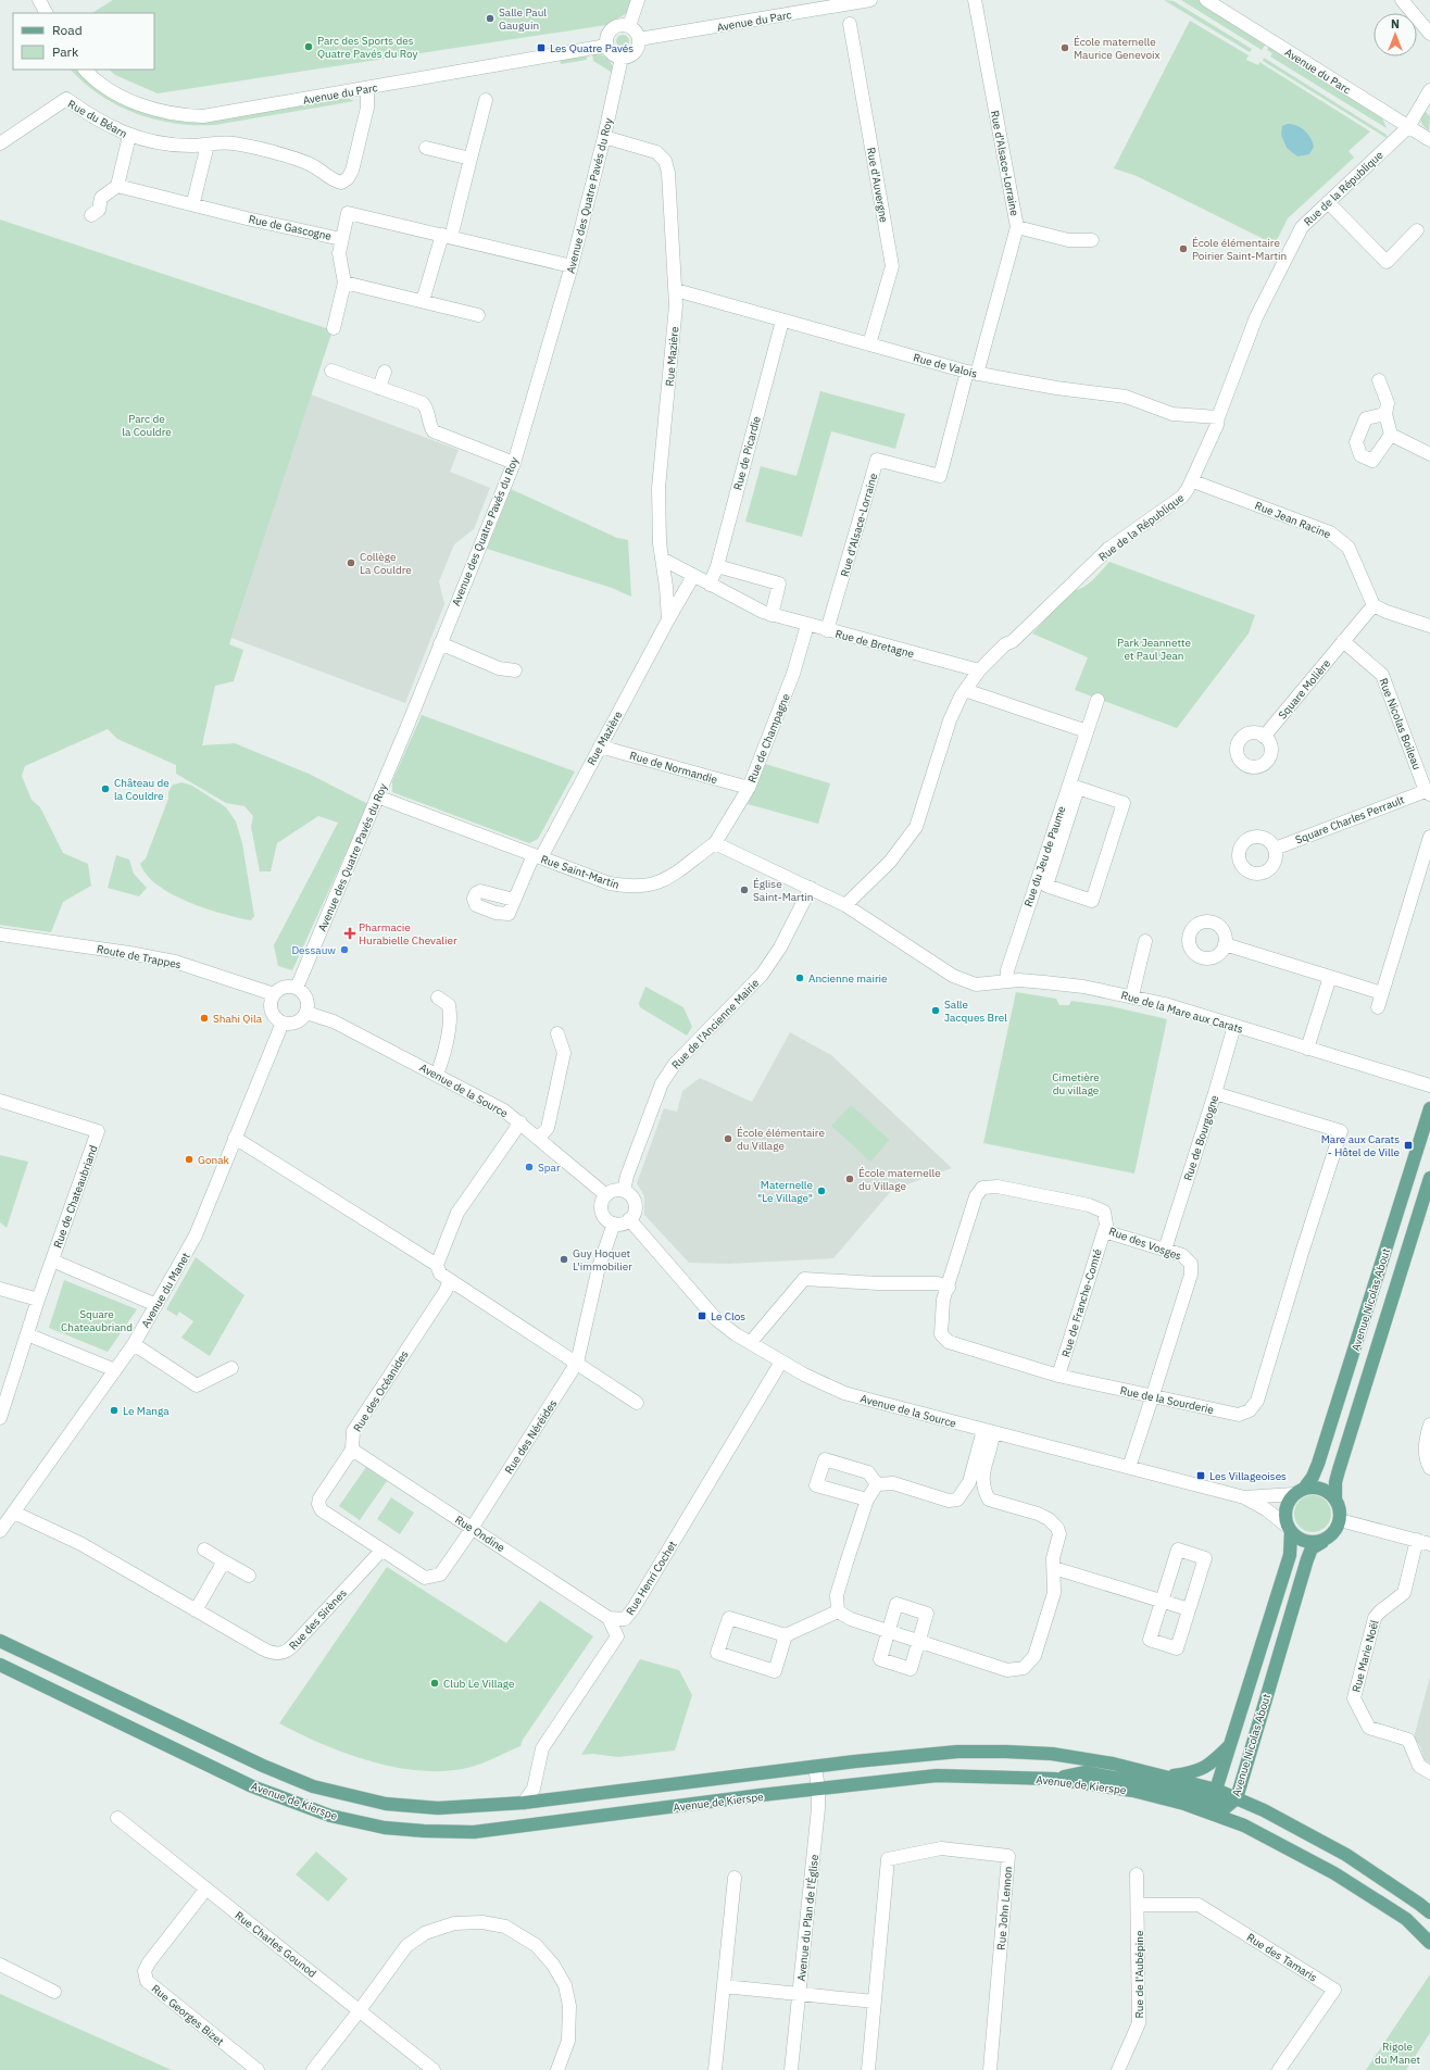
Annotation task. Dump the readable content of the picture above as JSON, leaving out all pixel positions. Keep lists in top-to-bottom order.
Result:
{
  "streets": {
    "main road": ["Avenue Nicolas About", "Avenue de Kierspe"],
    "street": [
      "Avenue du Parc",
      "Rue du Béarn",
      "Rue d'Alsace-Lorraine",
      "Rue d'Auvergne",
      "Rue de la République",
      "Avenue des Quatre Pavés du Roy",
      "Rue de Gascogne",
      "Rue Mazière",
      "Rue de Valois",
      "Rue de Picardie",
      "Rue Jean Racine",
      "Rue de Bretagne",
      "Square Molière",
      "Rue Nicolas Boileau",
      "Rue de Champagne",
      "Rue de Normandie",
      "Square Charles Perrault",
      "Rue du Jeu de Paume",
      "Rue Saint-Martin",
      "Route de Trappes",
      "Rue de la Mare aux Carats",
      "Rue de l'Ancienne Mairie",
      "Avenue de la Source",
      "Rue de Bourgogne",
      "Rue de Chateaubriand",
      "Rue des Vosges",
      "Avenue du Manet",
      "Rue de Franche-Comté",
      "Rue des Océanides",
      "Rue de la Sourderie",
      "Rue des Néréides",
      "Rue Ondine",
      "Rue Henri Cochet",
      "Rue des Sirènes",
      "Rue Marie Noël",
      "Rue John Lennon",
      "Avenue du Plan de l'Église",
      "Rue Charles Gounod",
      "Rue des Tamaris",
      "Rue de l'Aubépine",
      "Rue Georges Bizet"
    ]
  },
  "crossings": [
    ["Avenue du Parc", "Rue du Béarn"],
    ["Avenue du Parc", "Rue de la République"],
    ["Avenue du Parc", "Avenue des Quatre Pavés du Roy"],
    ["Rue d'Alsace-Lorraine", "Rue de Valois"],
    ["Rue d'Alsace-Lorraine", "Rue de Bretagne"],
    ["Rue d'Auvergne", "Rue de Valois"],
    ["Rue de la République", "Rue de Valois"],
    ["Rue de la République", "Rue Jean Racine"],
    ["Rue de la République", "Rue de Bretagne"],
    ["Rue de la République", "Rue de la Mare aux Carats"],
    ["Avenue des Quatre Pavés du Roy", "Rue de Gascogne"],
    ["Avenue des Quatre Pavés du Roy", "Rue Mazière"],
    ["Avenue des Quatre Pavés du Roy", "Rue Saint-Martin"],
    ["Avenue des Quatre Pavés du Roy", "Route de Trappes"],
    ["Avenue des Quatre Pavés du Roy", "Avenue de la Source"],
    ["Avenue des Quatre Pavés du Roy", "Avenue du Manet"],
    ["Rue Mazière", "Rue de Valois"],
    ["Rue Mazière", "Rue de Bretagne"],
    ["Rue Mazière", "Rue de Normandie"],
    ["Rue Mazière", "Rue Saint-Martin"],
    ["Rue de Valois", "Rue de Picardie"],
    ["Rue de Picardie", "Rue de Bretagne"],
    ["Rue Jean Racine", "Square Molière"],
    ["Rue de Bretagne", "Rue de Champagne"],
    ["Square Molière", "Rue Nicolas Boileau"],
    ["Rue Nicolas Boileau", "Square Charles Perrault"],
    ["Rue de Champagne", "Rue de Normandie"],
    ["Rue de Champagne", "Rue Saint-Martin"],
    ["Rue de Champagne", "Rue de la Mare aux Carats"],
    ["Rue du Jeu de Paume", "Rue de la Mare aux Carats"],
    ["Rue Saint-Martin", "Rue de la Mare aux Carats"],
    ["Route de Trappes", "Avenue de la Source"],
    ["Route de Trappes", "Avenue du Manet"],
    ["Rue de la Mare aux Carats", "Rue de l'Ancienne Mairie"],
    ["Rue de la Mare aux Carats", "Rue de Bourgogne"],
    ["Rue de l'Ancienne Mairie", "Avenue de la Source"],
    ["Rue de l'Ancienne Mairie", "Rue des Néréides"],
    ["Avenue de la Source", "Rue des Vosges"],
    ["Avenue de la Source", "Avenue du Manet"],
    ["Avenue de la Source", "Avenue Nicolas About"],
    ["Avenue de la Source", "Rue des Néréides"],
    ["Avenue de la Source", "Rue Henri Cochet"],
    ["Rue de Bourgogne", "Rue des Vosges"],
    ["Rue de Bourgogne", "Rue de la Sourderie"],
    ["Rue de Chateaubriand", "Avenue du Manet"],
    ["Rue des Vosges", "Rue de Franche-Comté"],
    ["Rue des Vosges", "Rue de la Sourderie"],
    ["Avenue du Manet", "Rue des Sirènes"],
    ["Avenue Nicolas About", "Avenue de Kierspe"],
    ["Rue de Franche-Comté", "Rue de la Sourderie"],
    ["Rue des Océanides", "Rue des Néréides"],
    ["Rue des Océanides", "Rue Ondine"],
    ["Rue des Océanides", "Rue des Sirènes"],
    ["Rue des Néréides", "Rue Ondine"],
    ["Rue des Néréides", "Rue des Sirènes"],
    ["Rue Ondine", "Rue Henri Cochet"],
    ["Rue Henri Cochet", "Avenue de Kierspe"],
    ["Avenue de Kierspe", "Avenue du Plan de l'Église"],
    ["Rue Charles Gounod", "Rue Georges Bizet"],
    ["Rue des Tamaris", "Rue de l'Aubépine"]
  ],
  "parks": [
    "Parc de la Couldre",
    "Park Jeannette et Paul Jean",
    "Cimetière du village",
    "Square Chateaubriand",
    "Rigole du Manet"
  ],
  "places": {
    "other": [
      "Salle Paul Gauguin",
      "Parc des Sports des Quatre Pavés du Roy",
      "École maternelle Maurice Genevoix",
      "École élémentaire Poirier Saint-Martin",
      "Collège La Couldre",
      "Château de la Couldre",
      "Église Saint-Martin",
      "Dessauw",
      "Ancienne mairie",
      "Salle Jacques Brel",
      "Shahi Qila",
      "École élémentaire du Village",
      "Gonak",
      "Spar",
      "École maternelle du Village",
      "Maternelle \"Le Village\"",
      "Guy Hoquet L'immobilier",
      "Le Manga",
      "Club Le Village"
    ],
    "transit": [
      "Les Quatre Pavés",
      "Mare aux Carats - Hôtel de Ville",
      "Le Clos",
      "Les Villageoises"
    ],
    "health": ["Pharmacie Hurabielle Chevalier"]
  },
  "legend": ["Road", "Park"],
  "north": "top"
}
